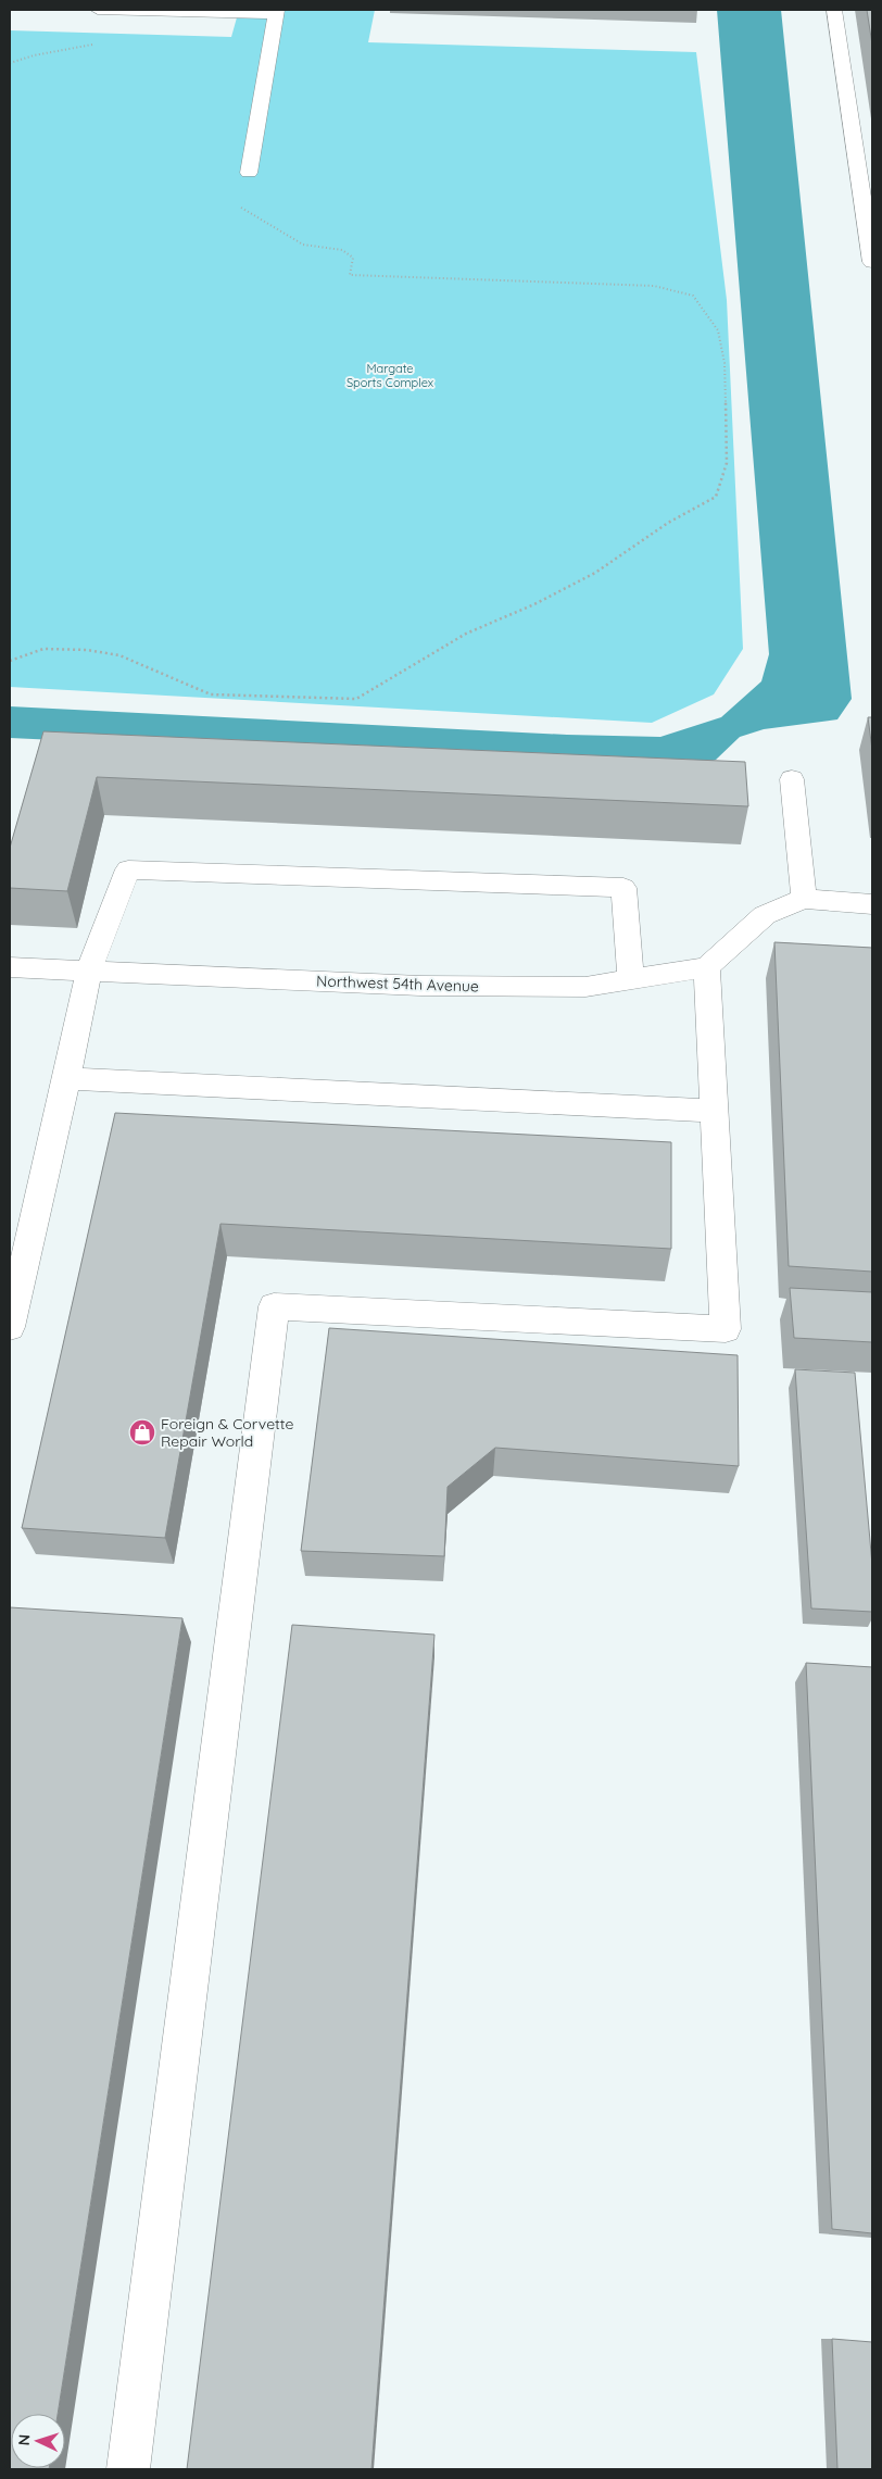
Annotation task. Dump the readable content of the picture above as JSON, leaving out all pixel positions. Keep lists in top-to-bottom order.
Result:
{
  "streets": {
    "street": ["Northwest 54th Avenue"]
  },
  "parks": ["Margate Sports Complex"],
  "places": {
    "shop": ["Foreign & Corvette Repair World"]
  },
  "north": "left"
}
